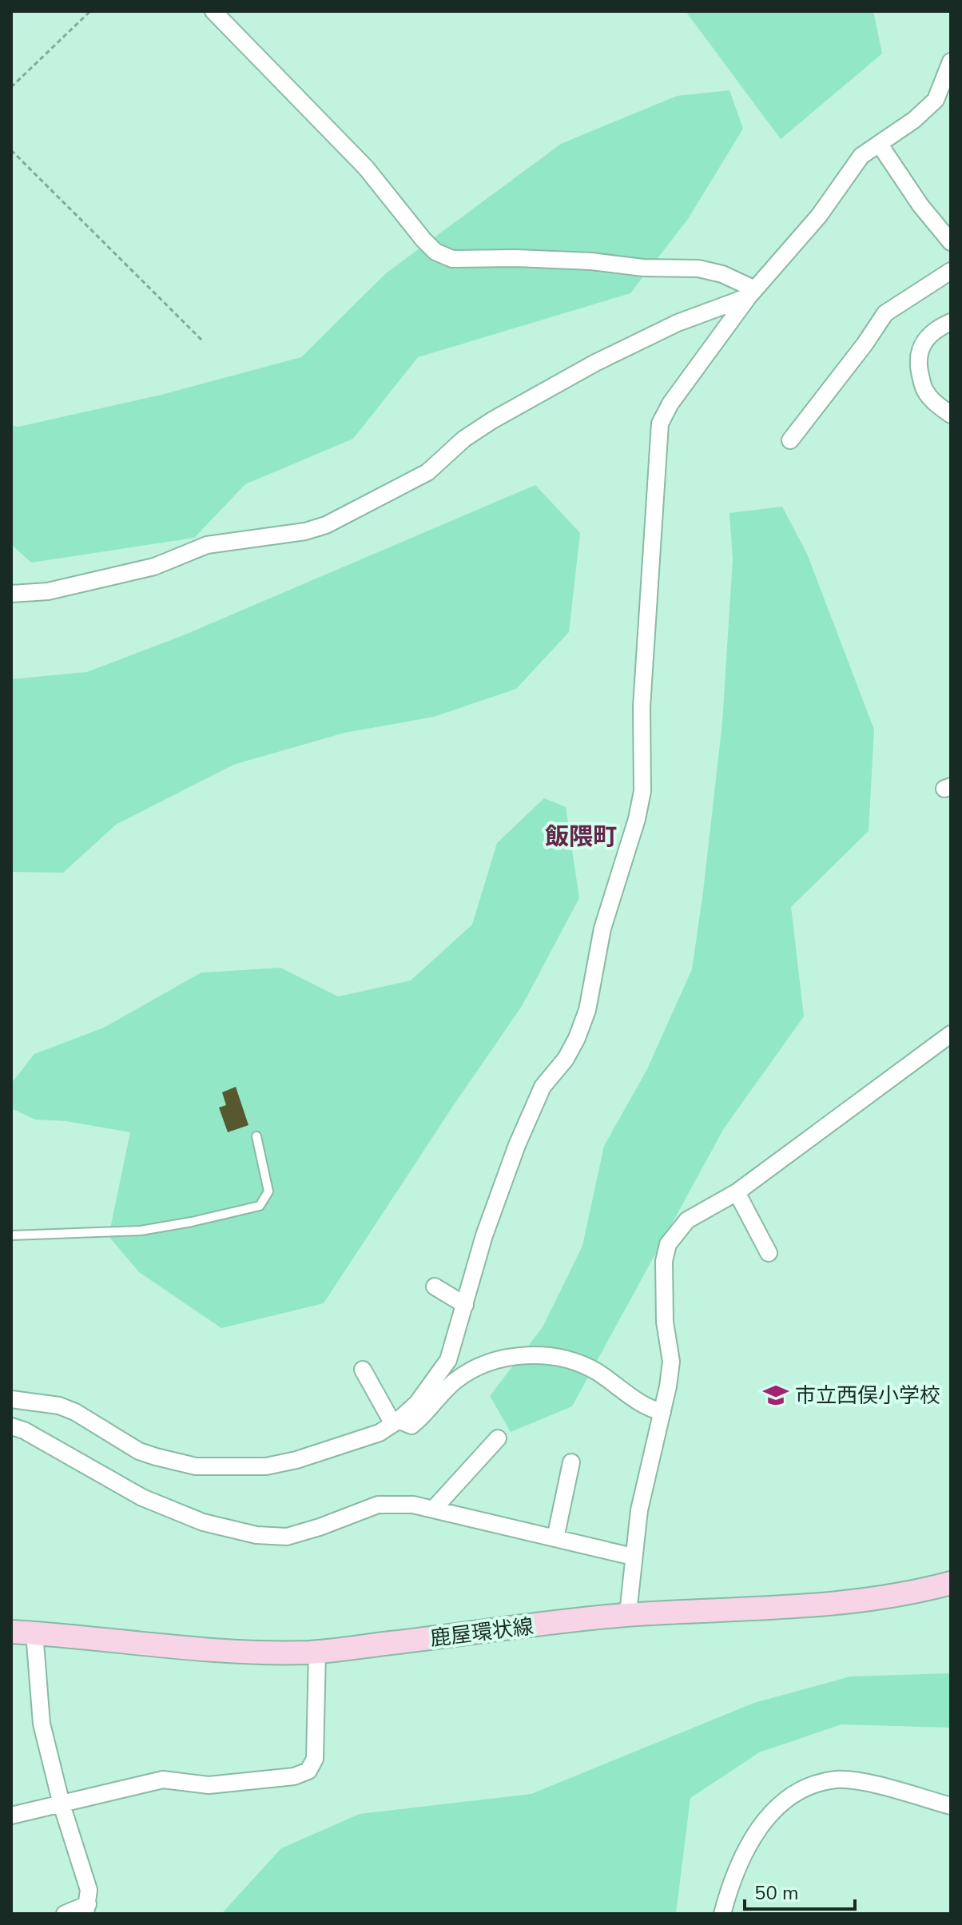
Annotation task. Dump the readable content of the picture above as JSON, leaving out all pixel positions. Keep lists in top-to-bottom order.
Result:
{
  "streets": {
    "main road": ["鹿屋環状線"]
  },
  "districts": ["飯隈町"],
  "places": {
    "school or university": ["市立西俣小学校"]
  },
  "scale_bar": "50 m"
}
